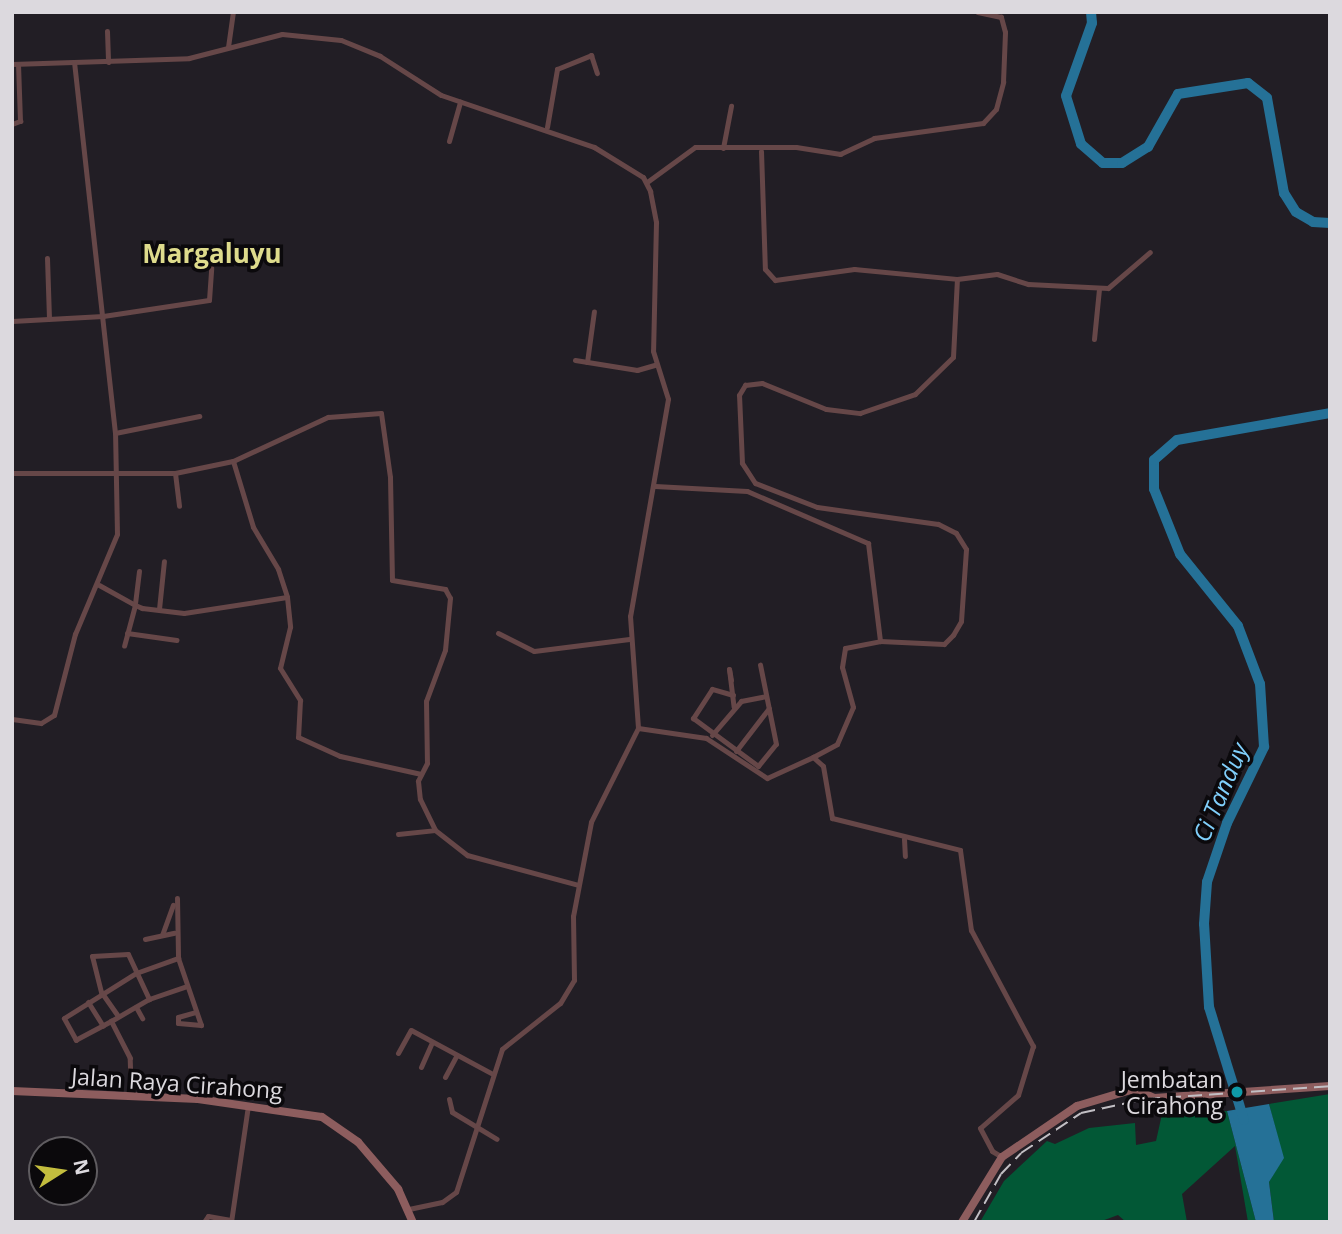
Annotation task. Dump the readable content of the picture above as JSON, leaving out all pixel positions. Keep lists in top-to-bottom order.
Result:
{
  "streets": {
    "street": ["Jalan Raya Cirahong"]
  },
  "districts": ["Margaluyu"],
  "water": ["Ci Tanduy"],
  "places": ["Jembatan Cirahong"],
  "north": "right"
}
